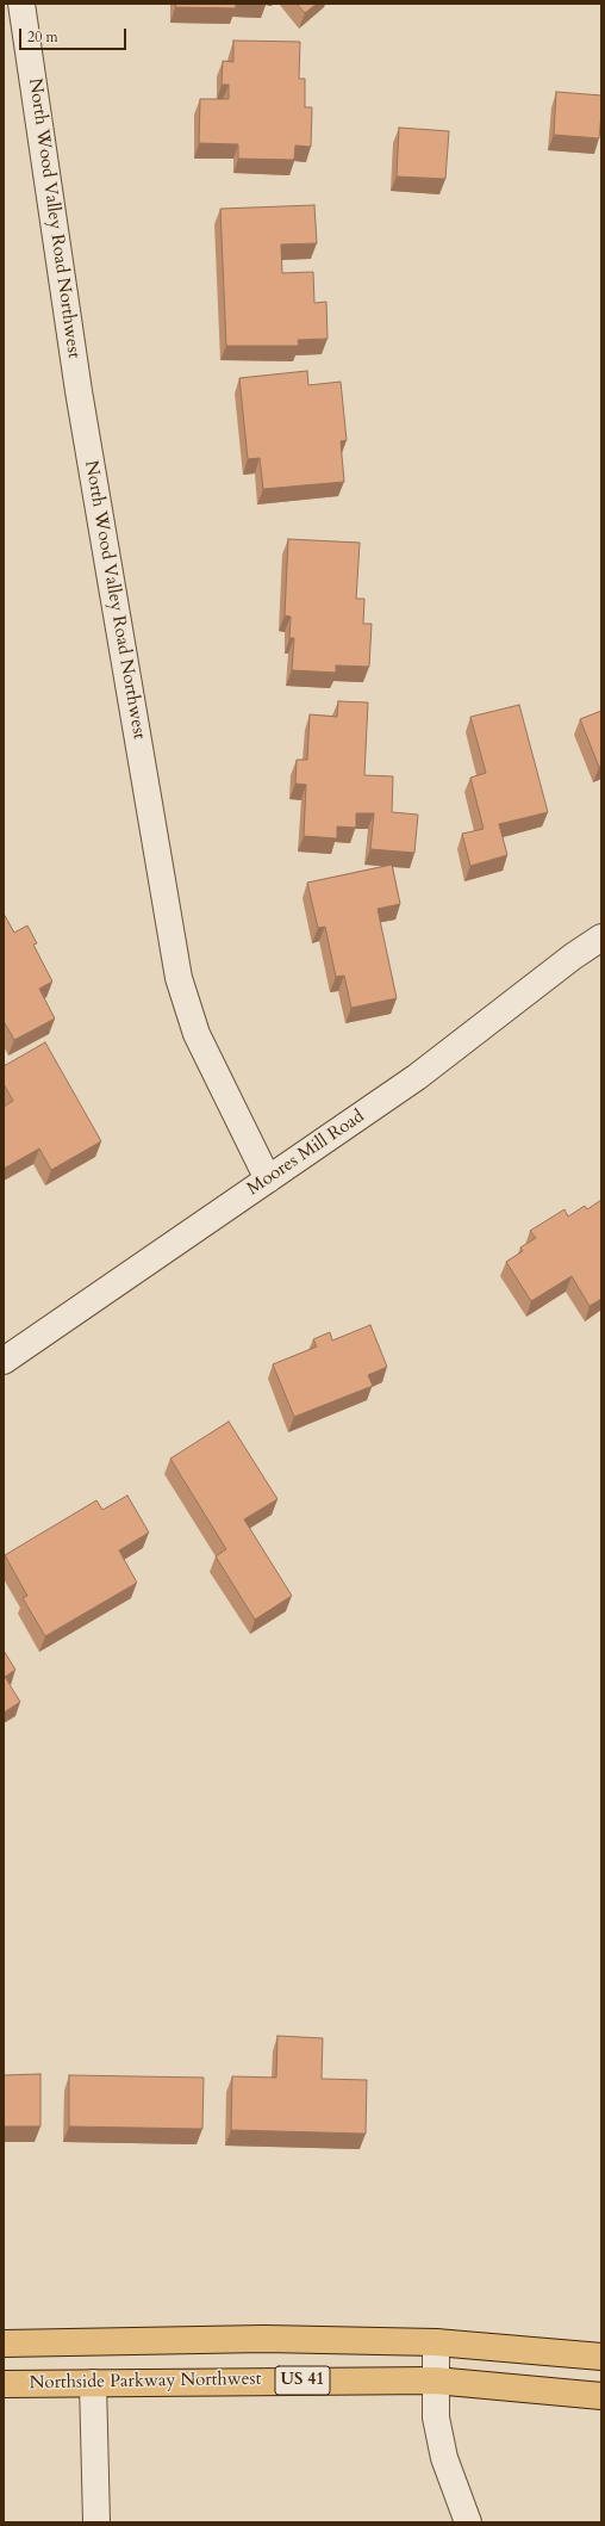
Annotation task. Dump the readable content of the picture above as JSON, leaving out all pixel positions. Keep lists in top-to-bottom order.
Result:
{
  "streets": {
    "main road": ["US 41", "Northside Parkway Northwest"],
    "street": ["North Wood Valley Road Northwest", "Moores Mill Road"]
  },
  "crossings": [
    ["North Wood Valley Road Northwest", "Moores Mill Road"]
  ],
  "scale_bar": "20 m"
}
